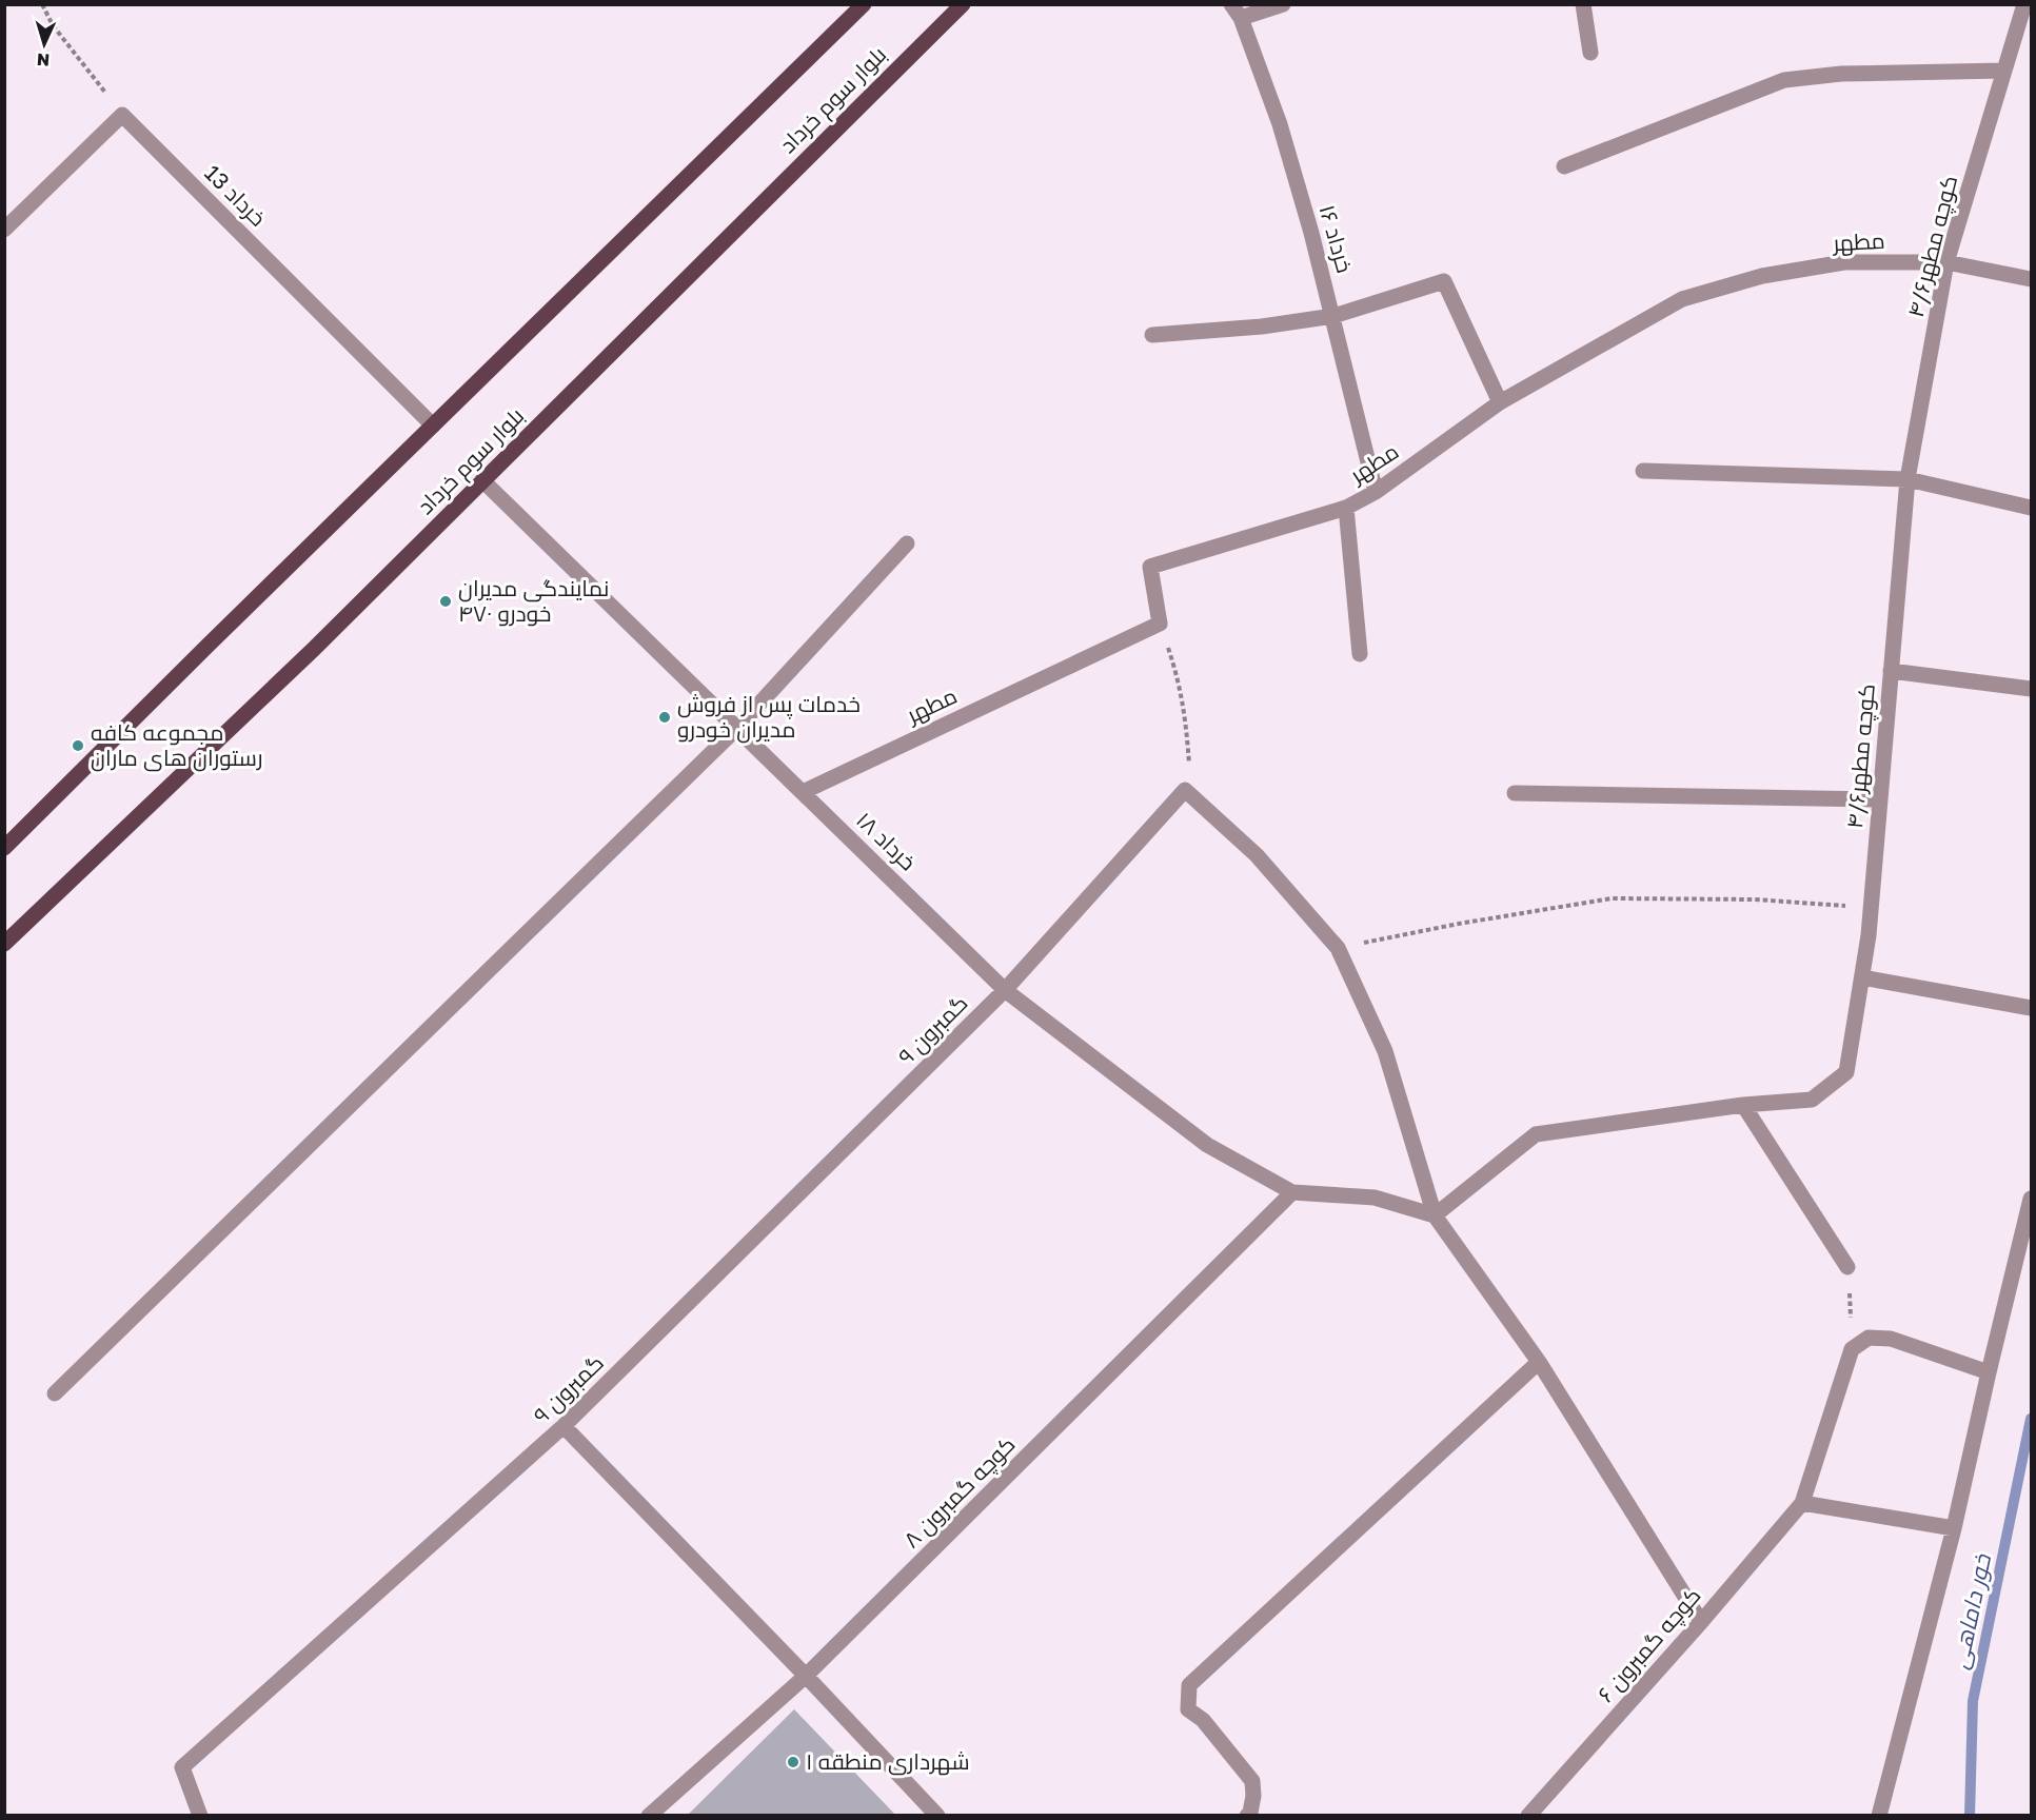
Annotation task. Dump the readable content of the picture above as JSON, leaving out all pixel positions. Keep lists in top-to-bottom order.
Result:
{
  "streets": {
    "main road": ["بلوار سوم خرداد"],
    "street": [
      "خرداد 13",
      "خرداد ۱۶",
      "مطهر",
      "کوچه مطهر۴/۶",
      "خرداد ۱۸",
      "گمبرون ۹",
      "کوچه گمبرون ۸",
      "کوچه گمبرون ۶"
    ]
  },
  "crossings": [
    ["بلوار سوم خرداد", "خرداد 13"],
    ["بلوار سوم خرداد", "خرداد ۱۸"],
    ["خرداد ۱۶", "مطهر"],
    ["مطهر", "کوچه مطهر۴/۶"],
    ["مطهر", "خرداد ۱۸"],
    ["خرداد ۱۸", "گمبرون ۹"],
    ["خرداد ۱۸", "کوچه گمبرون ۸"]
  ],
  "water": ["خور داماهی"],
  "places": [
    "نمایندگی مدیران خودرو ۴۷۰",
    "خدمات پس از فروش مدیران خودرو",
    "مجموعه کافه رستوران های ماران",
    "شهرداری منطقه ۱"
  ],
  "north": "bottom"
}
